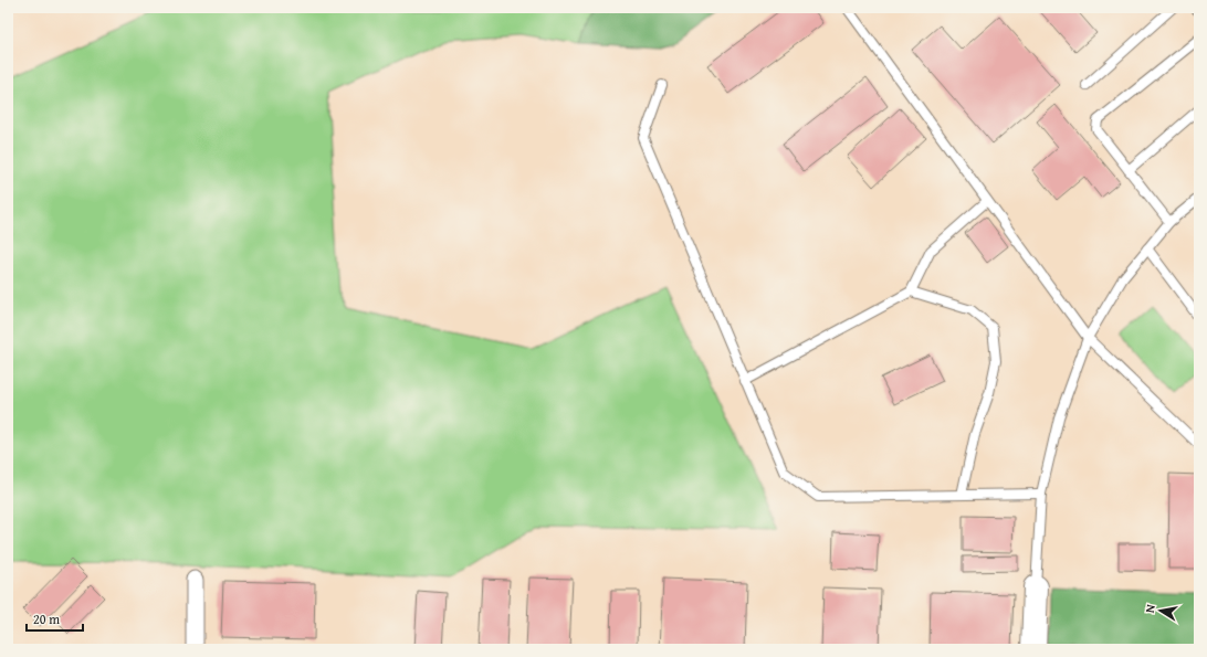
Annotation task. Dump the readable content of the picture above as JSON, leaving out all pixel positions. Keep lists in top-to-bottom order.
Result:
{
  "scale_bar": "20 m",
  "north": "left"
}
